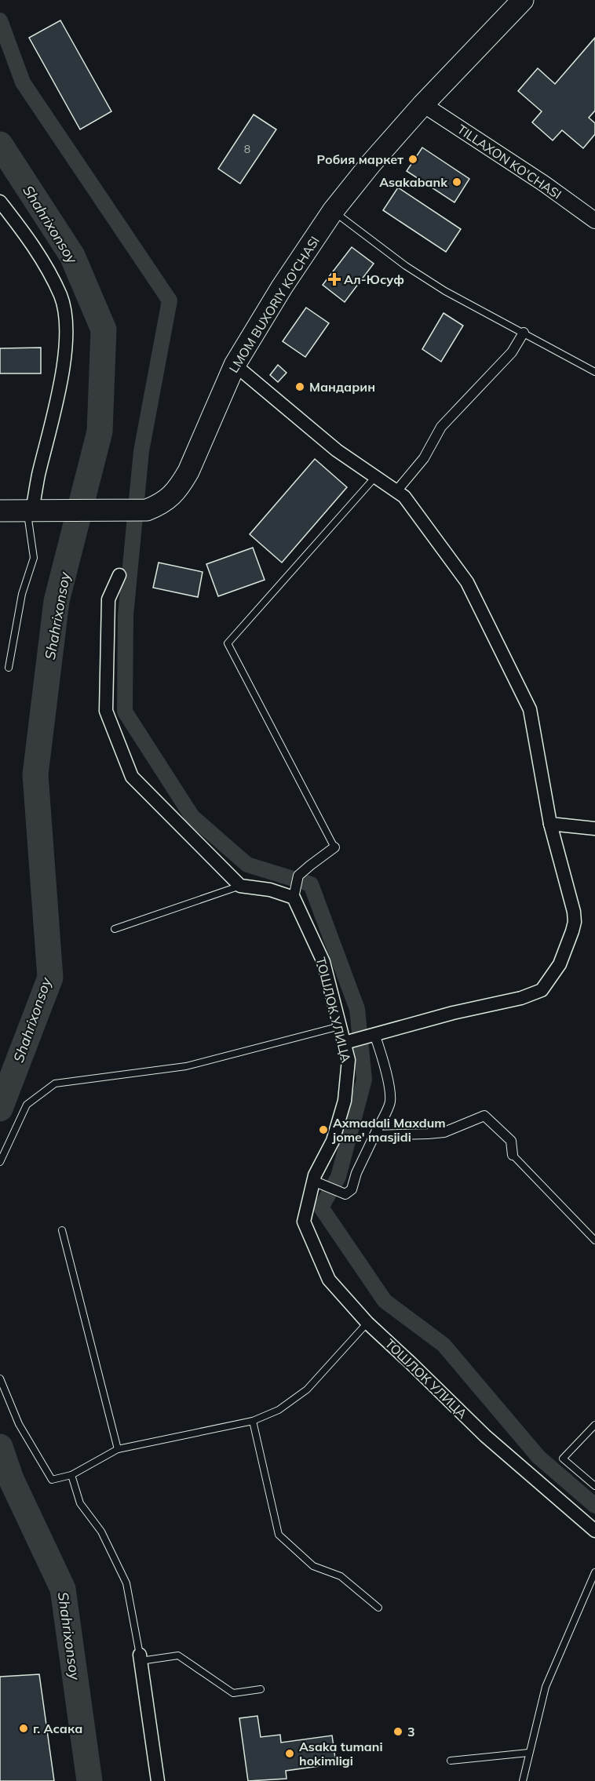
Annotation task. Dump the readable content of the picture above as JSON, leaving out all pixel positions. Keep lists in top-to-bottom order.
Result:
{
  "streets": {
    "highway": ["LMOM BUXORIY KO'CHASI"],
    "street": ["TILLAXON KO'CHASI", "ТОШЛОК УЛИЦА"]
  },
  "crossings": [
    ["TILLAXON KO'CHASI", "LMOM BUXORIY KO'CHASI"]
  ],
  "water": ["Shahrixonsoy"],
  "places": {
    "other": [
      "Робия маркет",
      "Asakabank",
      "Мандарин",
      "Axmadali Maxdum jome' masjidi",
      "г. Асака",
      "3",
      "Asaka tumani hokimligi"
    ],
    "health": ["Ал-Юсуф"]
  },
  "house_numbers": ["8"]
}
